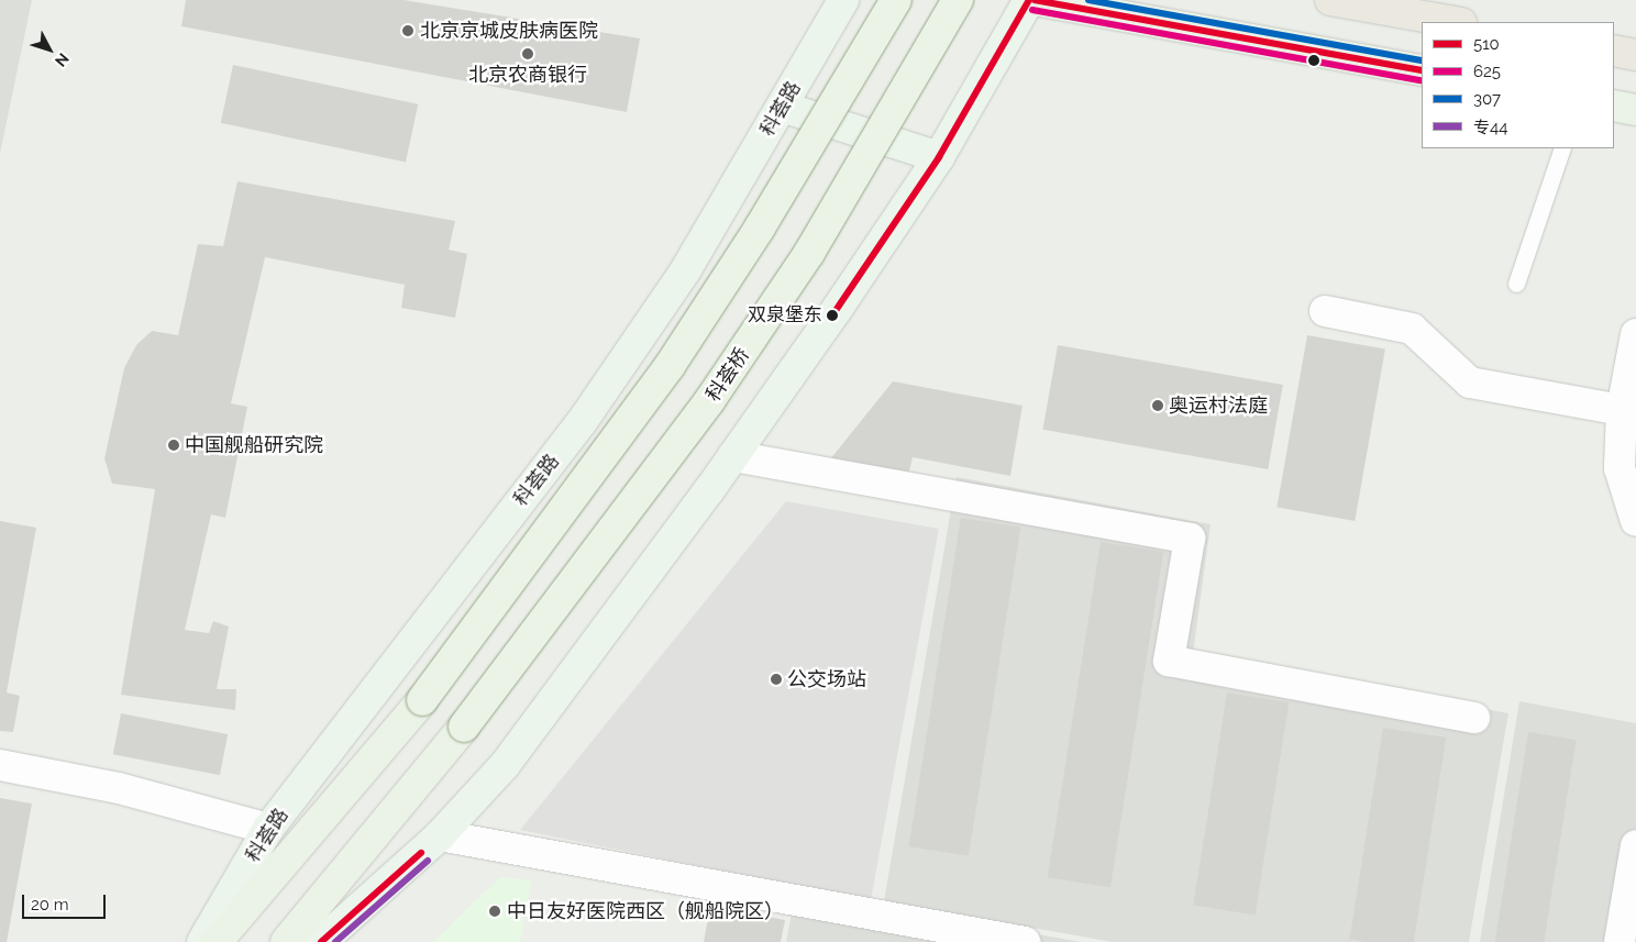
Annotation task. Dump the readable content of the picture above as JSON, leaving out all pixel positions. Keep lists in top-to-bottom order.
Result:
{
  "streets": {
    "main road": ["科荟路", "科荟桥"]
  },
  "places": [
    "北京京城皮肤病医院",
    "北京农商银行",
    "双泉堡东",
    "奥运村法庭",
    "中国舰船研究院",
    "公交场站",
    "中日友好医院西区（舰船院区）"
  ],
  "lines": [
    "transit line 510",
    "transit line 307",
    "transit line 625",
    "transit line 专44"
  ],
  "legend": [
    "510",
    "625",
    "307",
    "专44"
  ],
  "scale_bar": "20 m",
  "north": "bottom right"
}
